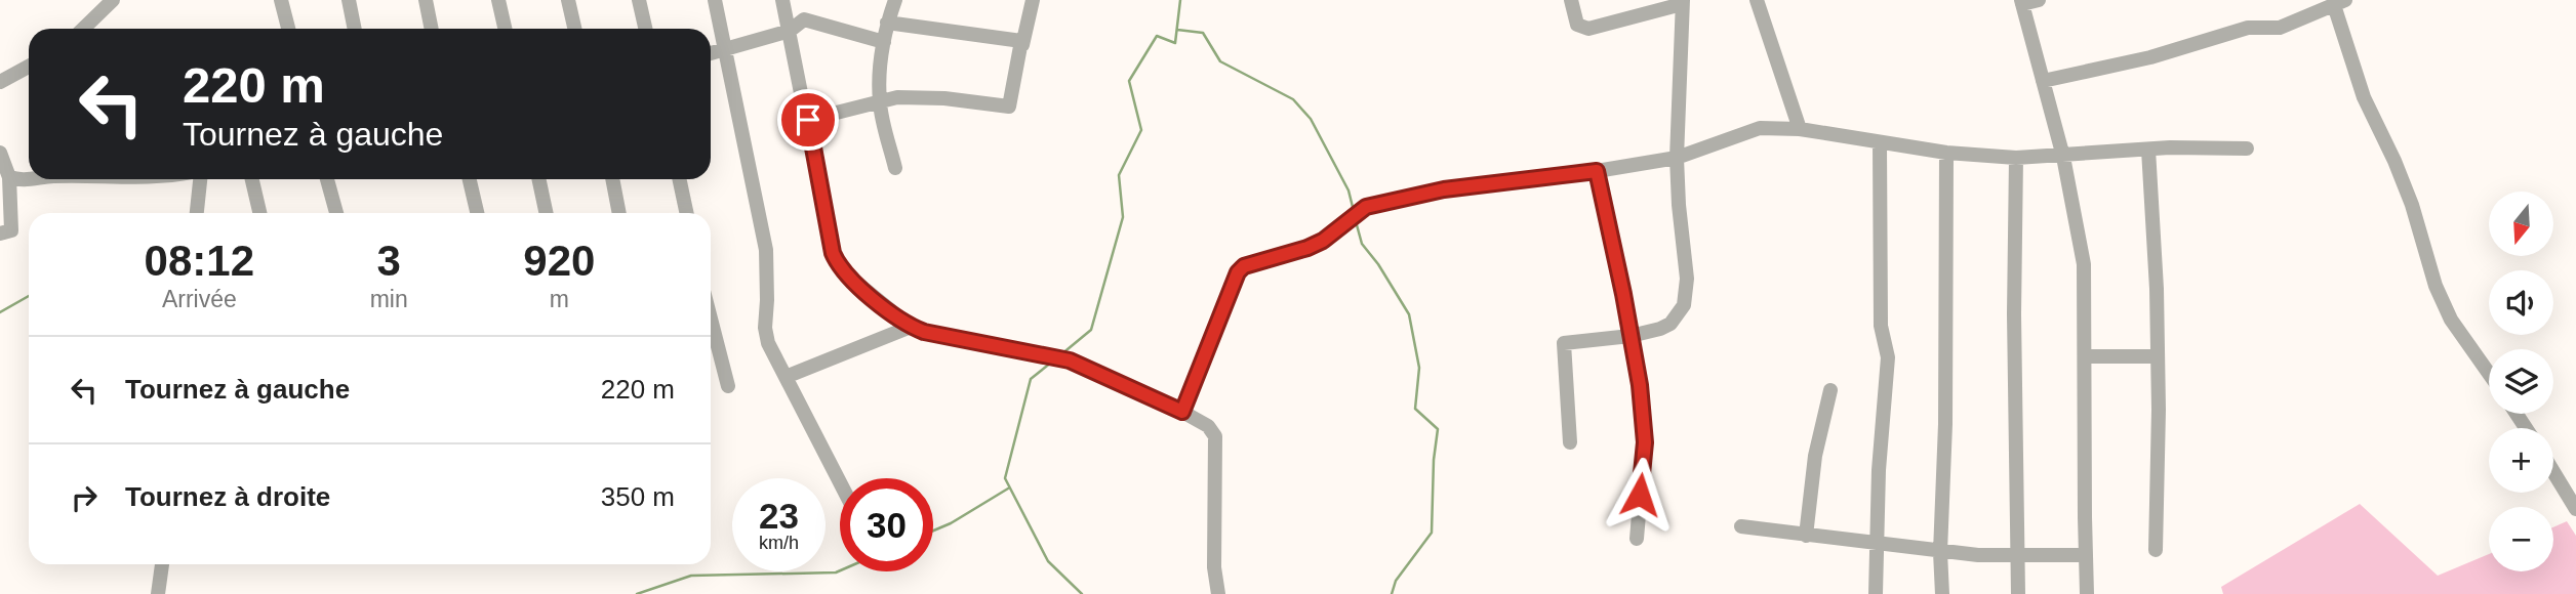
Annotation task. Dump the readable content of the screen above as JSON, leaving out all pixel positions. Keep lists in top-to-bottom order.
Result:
{
  "north": "bottom",
  "page": {
    "turn": ["220 m", "Tournez à gauche"],
    "map_buttons": ["+", "−"],
    "eta": [
      "08:12",
      "Arrivée",
      "3",
      "min",
      "920",
      "m"
    ],
    "list": [
      {
        "name": "Tournez à gauche",
        "value": "220 m"
      },
      {
        "name": "Tournez à droite",
        "value": "350 m"
      }
    ],
    "speed": "23 km/h",
    "limit": "30"
  }
}
